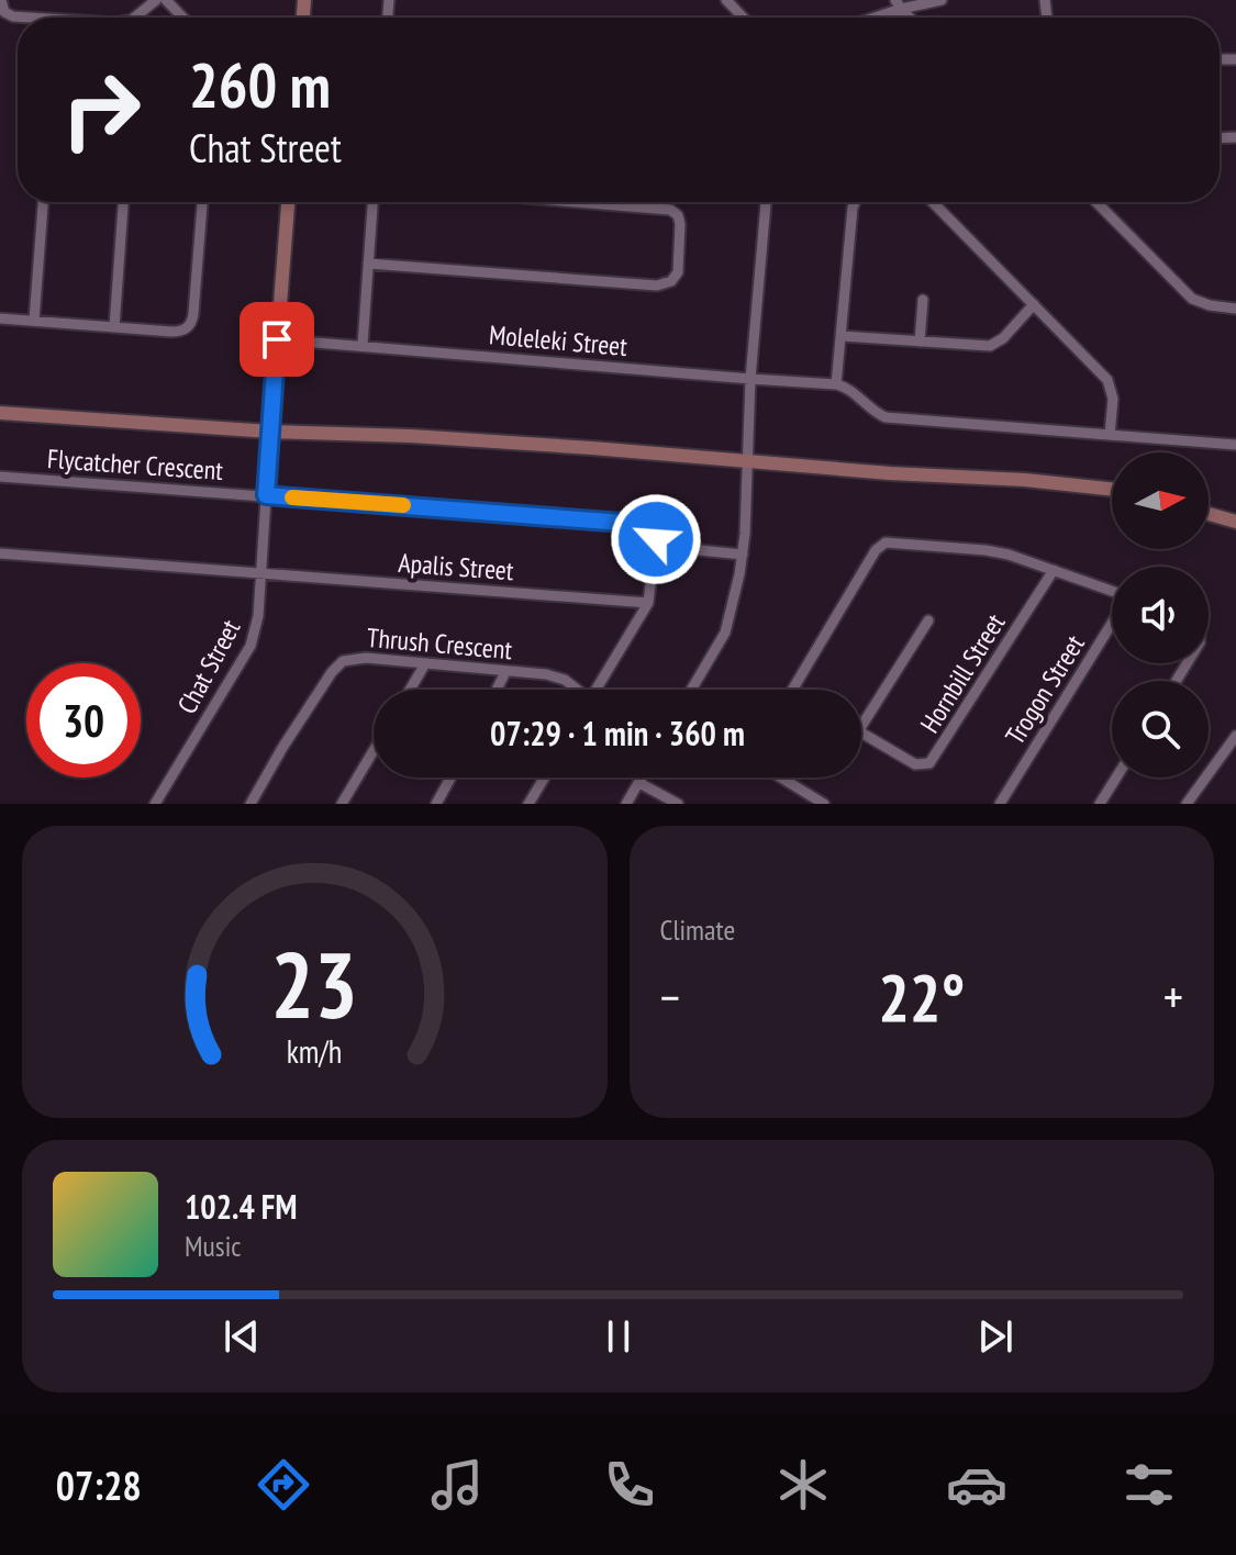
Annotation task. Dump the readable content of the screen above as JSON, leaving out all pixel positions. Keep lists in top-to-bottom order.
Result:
{
  "streets": {
    "street": [
      "Moleleki Street",
      "Flycatcher Crescent",
      "Apalis Street",
      "Thrush Crescent",
      "Chat Street",
      "Hornbill Street",
      "Trogon Street"
    ]
  },
  "crossings": [
    ["Flycatcher Crescent", "Chat Street"],
    ["Apalis Street", "Chat Street"]
  ],
  "north": "right",
  "page": {
    "turn": ["260 m", "Chat Street"],
    "limit": "30",
    "trip": "07:29 · 1 min · 360 m",
    "tile": "Climate",
    "heat": ["−", "22°", "+"],
    "song": ["102.4 FM", "Music"],
    "tabs": "07:28",
    "gauge": ["23", "km/h"]
  }
}
